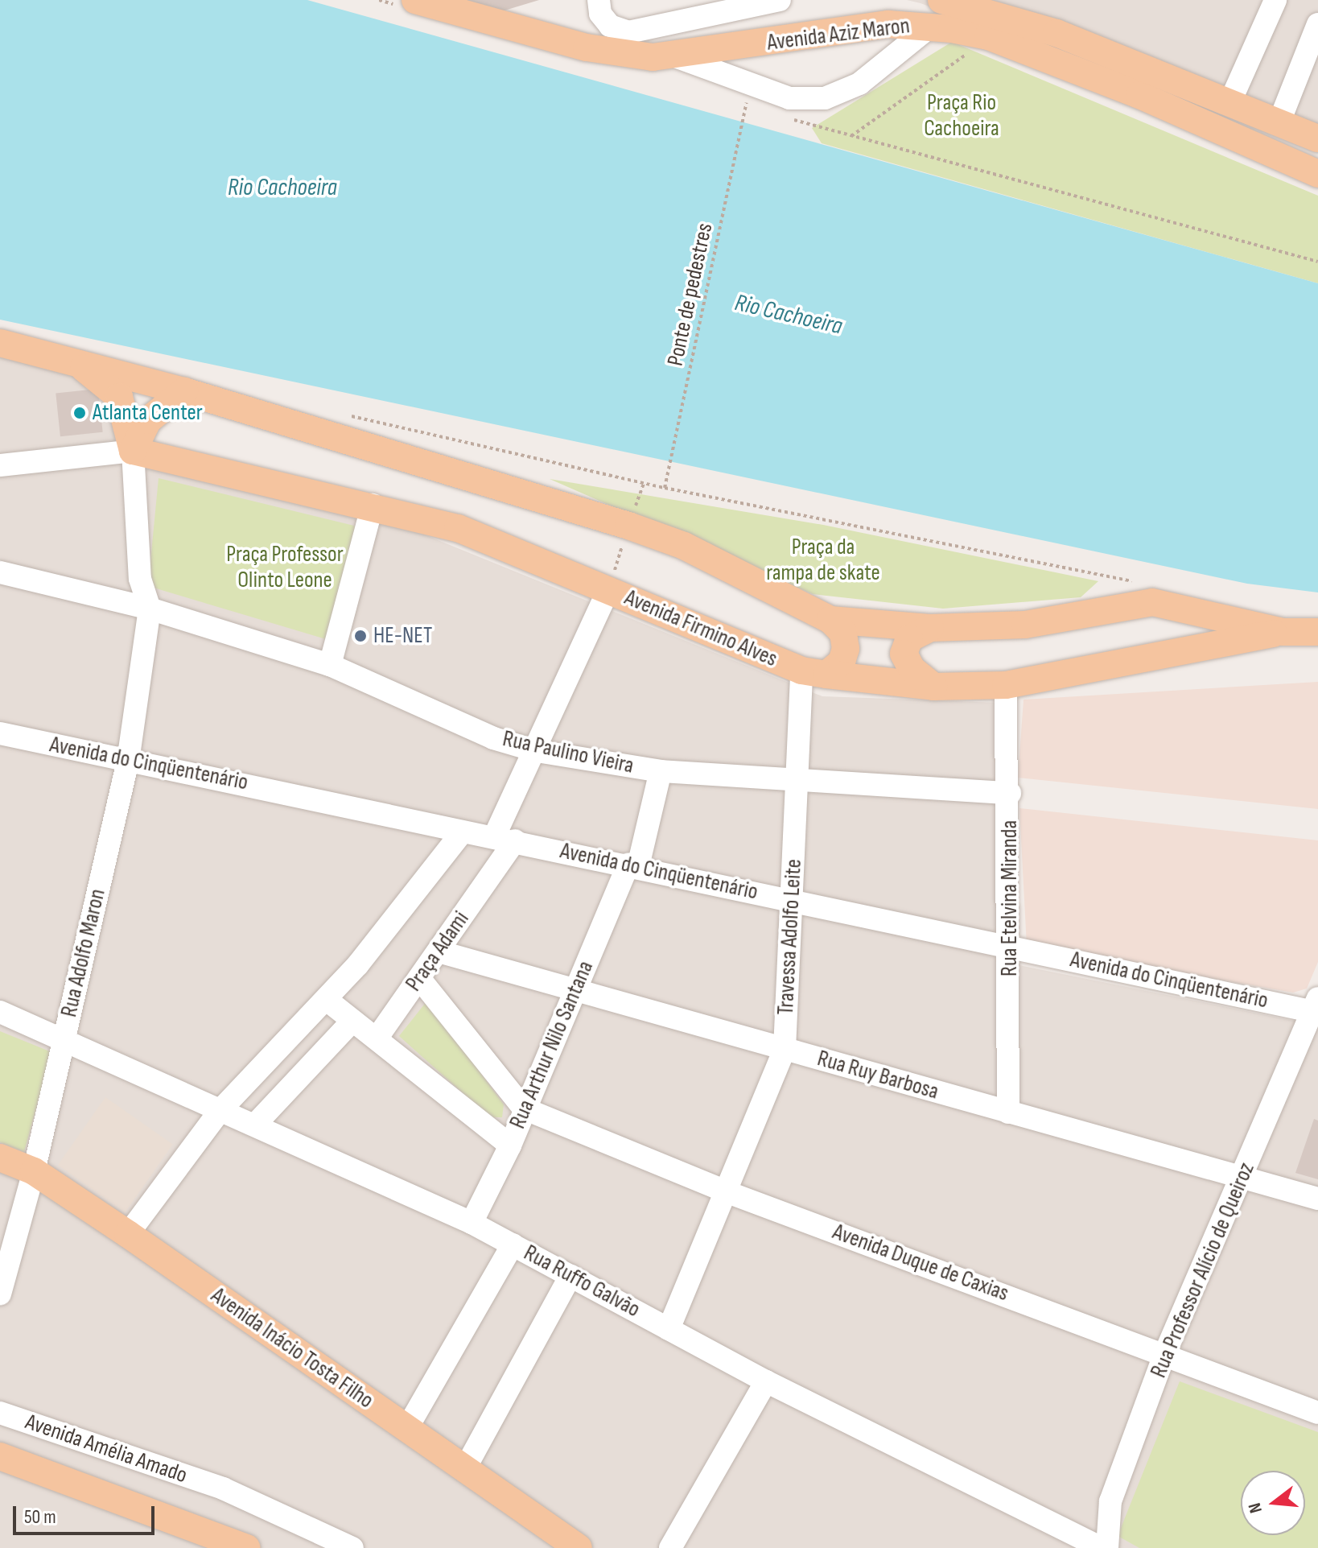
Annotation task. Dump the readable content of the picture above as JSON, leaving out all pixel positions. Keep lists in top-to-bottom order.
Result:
{
  "streets": {
    "main road": [
      "Avenida Aziz Maron",
      "Avenida Firmino Alves",
      "Avenida Inácio Tosta Filho",
      "Avenida Amélia Amado"
    ],
    "street": [
      "Rua Paulino Vieira",
      "Avenida do Cinqüentenário",
      "Rua Etelvina Miranda",
      "Travessa Adolfo Leite",
      "Praça Adami",
      "Rua Adolfo Maron",
      "Rua Arthur Nilo Santana",
      "Rua Ruy Barbosa",
      "Avenida Duque de Caxias",
      "Rua Professor Alício de Queiroz",
      "Rua Ruffo Galvão"
    ],
    "path": ["Ponte de pedestres"]
  },
  "crossings": [
    ["Avenida Firmino Alves", "Rua Etelvina Miranda"],
    ["Avenida Firmino Alves", "Travessa Adolfo Leite"],
    ["Avenida Firmino Alves", "Praça Adami"],
    ["Rua Paulino Vieira", "Rua Etelvina Miranda"],
    ["Rua Paulino Vieira", "Travessa Adolfo Leite"],
    ["Rua Paulino Vieira", "Praça Adami"],
    ["Rua Paulino Vieira", "Rua Adolfo Maron"],
    ["Rua Paulino Vieira", "Rua Arthur Nilo Santana"],
    ["Avenida do Cinqüentenário", "Rua Etelvina Miranda"],
    ["Avenida do Cinqüentenário", "Travessa Adolfo Leite"],
    ["Avenida do Cinqüentenário", "Praça Adami"],
    ["Avenida do Cinqüentenário", "Rua Adolfo Maron"],
    ["Avenida do Cinqüentenário", "Rua Arthur Nilo Santana"],
    ["Avenida do Cinqüentenário", "Rua Professor Alício de Queiroz"],
    ["Rua Etelvina Miranda", "Rua Ruy Barbosa"],
    ["Travessa Adolfo Leite", "Rua Ruy Barbosa"],
    ["Travessa Adolfo Leite", "Avenida Duque de Caxias"],
    ["Travessa Adolfo Leite", "Rua Ruffo Galvão"],
    ["Praça Adami", "Rua Ruy Barbosa"],
    ["Rua Adolfo Maron", "Rua Ruffo Galvão"],
    ["Rua Adolfo Maron", "Avenida Inácio Tosta Filho"],
    ["Rua Arthur Nilo Santana", "Rua Ruy Barbosa"],
    ["Rua Arthur Nilo Santana", "Avenida Duque de Caxias"],
    ["Rua Arthur Nilo Santana", "Rua Ruffo Galvão"],
    ["Rua Ruy Barbosa", "Rua Professor Alício de Queiroz"],
    ["Avenida Duque de Caxias", "Rua Professor Alício de Queiroz"],
    ["Rua Professor Alício de Queiroz", "Rua Ruffo Galvão"]
  ],
  "water": ["Rio Cachoeira"],
  "parks": ["Praça Rio Cachoeira", "Praça da rampa de skate", "Praça Professor Olinto Leone"],
  "places": ["Atlanta Center", "HE-NET"],
  "scale_bar": "50 m",
  "north": "left"
}
